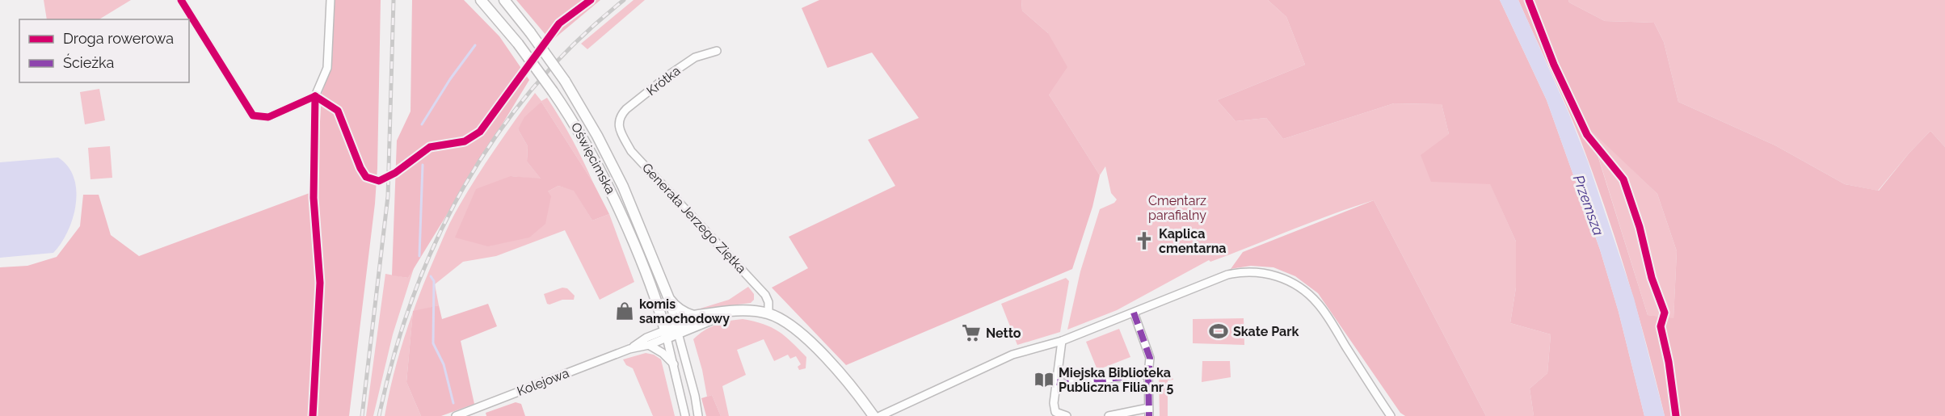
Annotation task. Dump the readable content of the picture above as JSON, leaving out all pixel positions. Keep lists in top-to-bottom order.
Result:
{
  "streets": {
    "main road": ["Oświęcimska"],
    "street": ["Krótka", "Generała Jerzego Ziętka", "Kolejowa"]
  },
  "crossings": [
    ["Krótka", "Generała Jerzego Ziętka"],
    ["Oświęcimska", "Kolejowa"]
  ],
  "water": ["Przemsza"],
  "parks": ["Cmentarz parafialny"],
  "places": {
    "church": ["Kaplica cmentarna"],
    "shop": ["komis samochodowy"],
    "sports": ["Skate Park"],
    "supermarket": ["Netto"],
    "library": ["Miejska Biblioteka Publiczna Filia nr 5"]
  },
  "legend": ["Droga rowerowa", "Ścieżka"]
}
